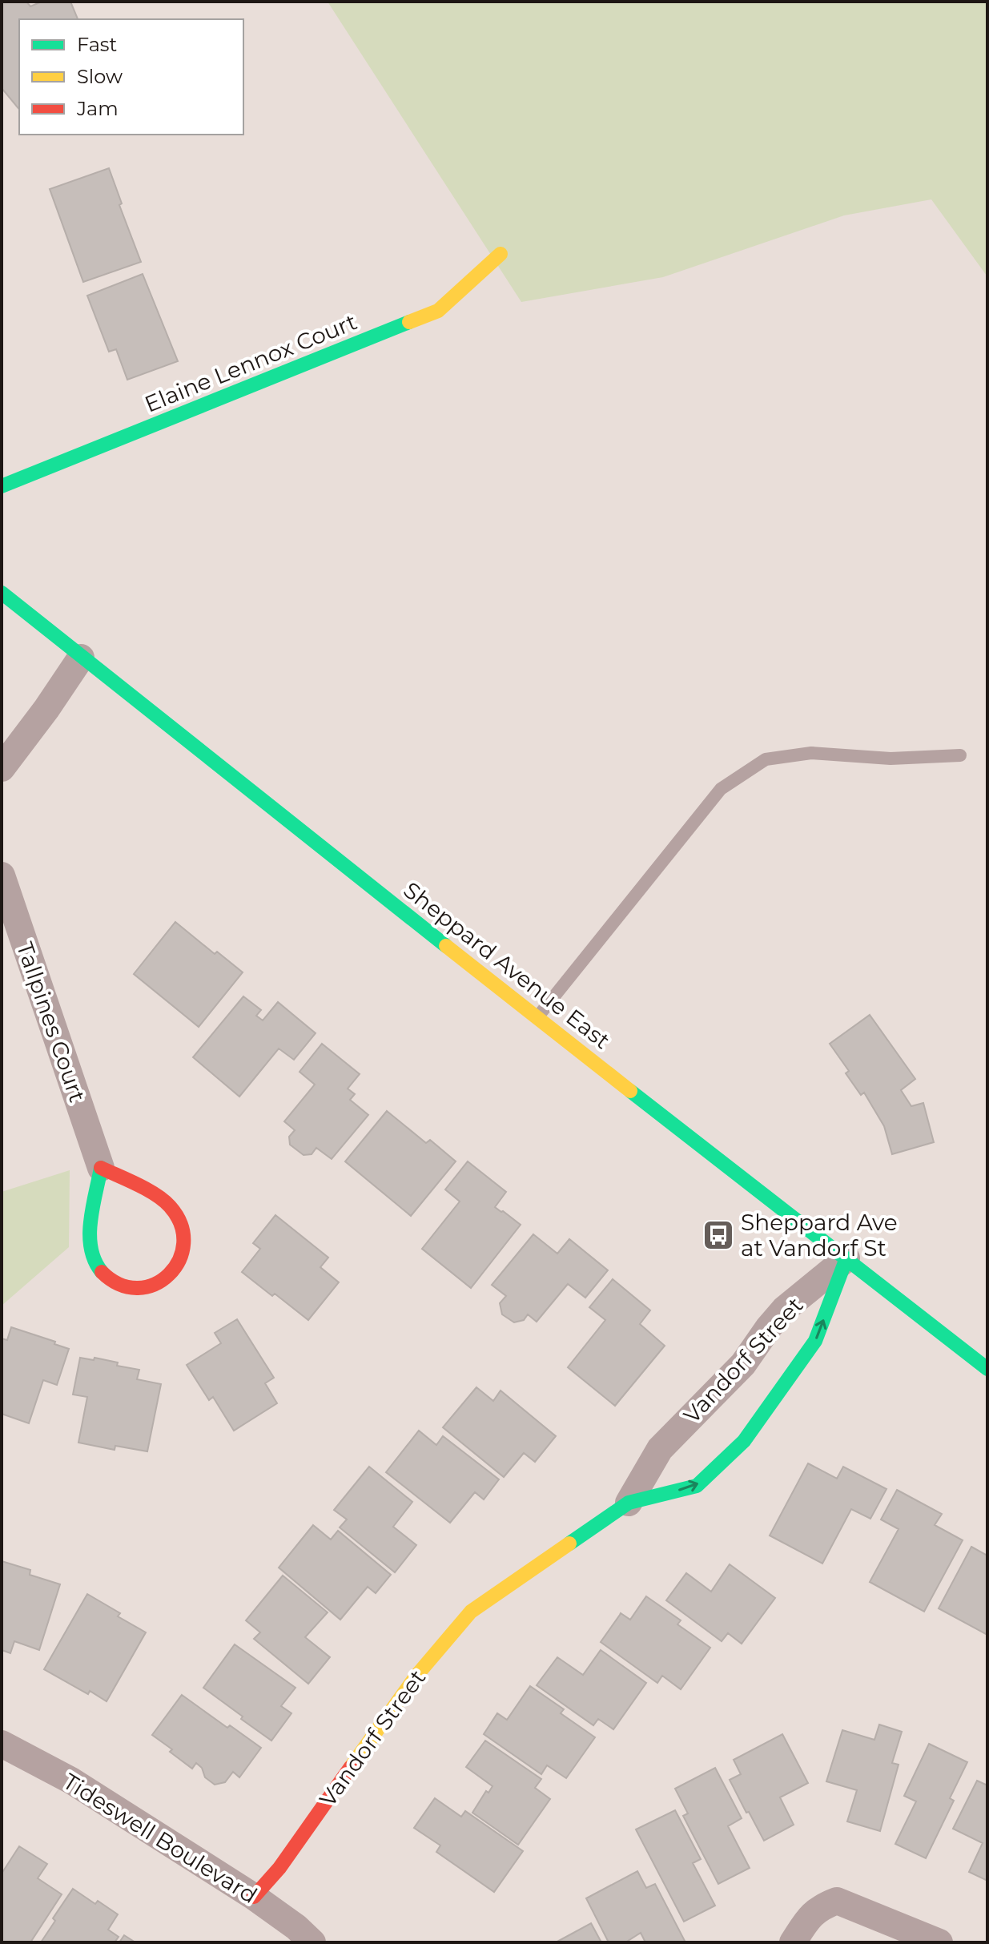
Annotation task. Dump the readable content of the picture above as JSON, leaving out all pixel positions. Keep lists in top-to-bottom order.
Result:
{
  "streets": {
    "street": [
      "Elaine Lennox Court",
      "Sheppard Avenue East",
      "Tallpines Court",
      "Vandorf Street",
      "Tideswell Boulevard"
    ]
  },
  "crossings": [
    ["Sheppard Avenue East", "Vandorf Street"],
    ["Vandorf Street", "Tideswell Boulevard"]
  ],
  "places": {
    "bus stop": ["Sheppard Ave at Vandorf St"]
  },
  "legend": ["Fast", "Slow", "Jam"]
}
